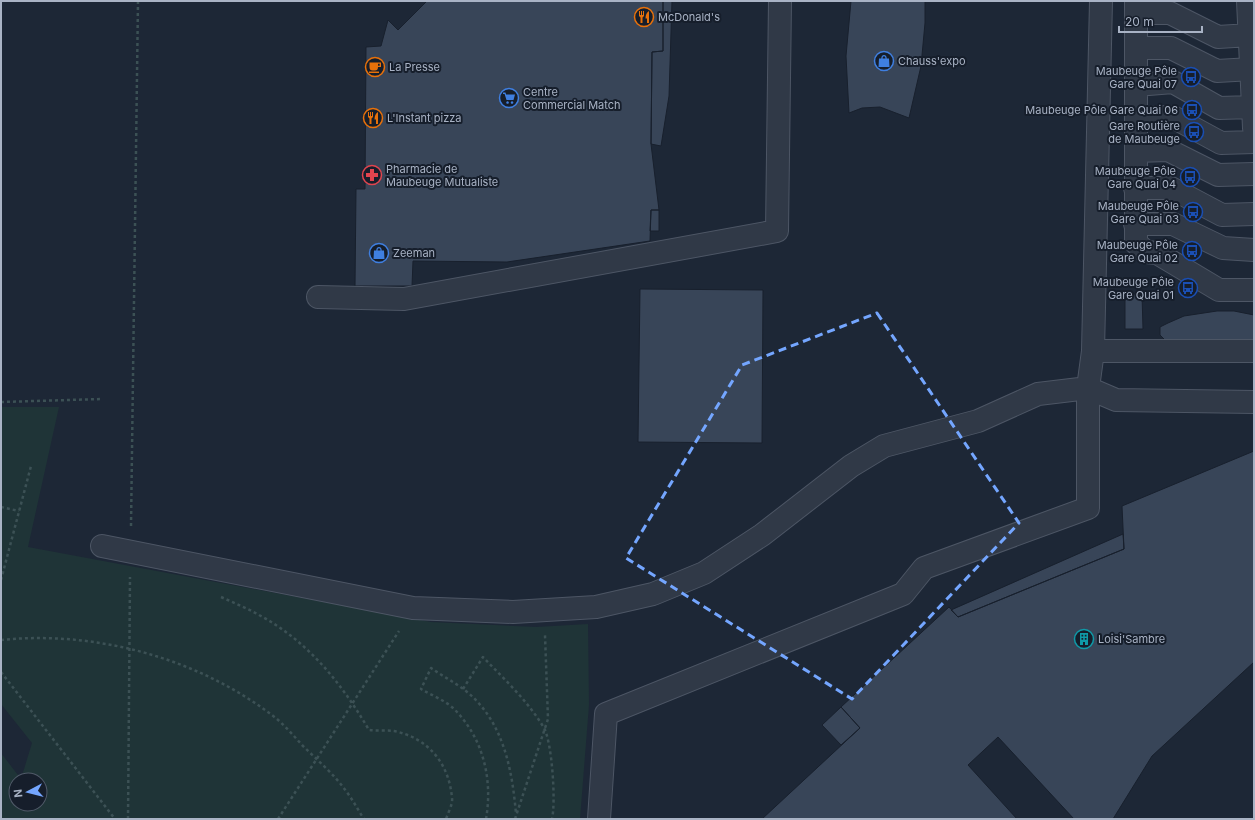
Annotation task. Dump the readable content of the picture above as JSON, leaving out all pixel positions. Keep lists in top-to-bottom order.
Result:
{
  "places": {
    "restaurant": ["McDonald's", "L'Instant pizza"],
    "shop": ["Chauss'expo", "Zeeman"],
    "cafe": ["La Presse"],
    "bus stop": [
      "Maubeuge Pôle Gare Quai 07",
      "Maubeuge Pôle Gare Quai 06",
      "Gare Routière de Maubeuge",
      "Maubeuge Pôle Gare Quai 04",
      "Maubeuge Pôle Gare Quai 03",
      "Maubeuge Pôle Gare Quai 02",
      "Maubeuge Pôle Gare Quai 01"
    ],
    "supermarket": ["Centre Commercial Match"],
    "pharmacy": ["Pharmacie de Maubeuge Mutualiste"],
    "building": ["Loisi'Sambre"]
  },
  "scale_bar": "20 m",
  "north": "left"
}
